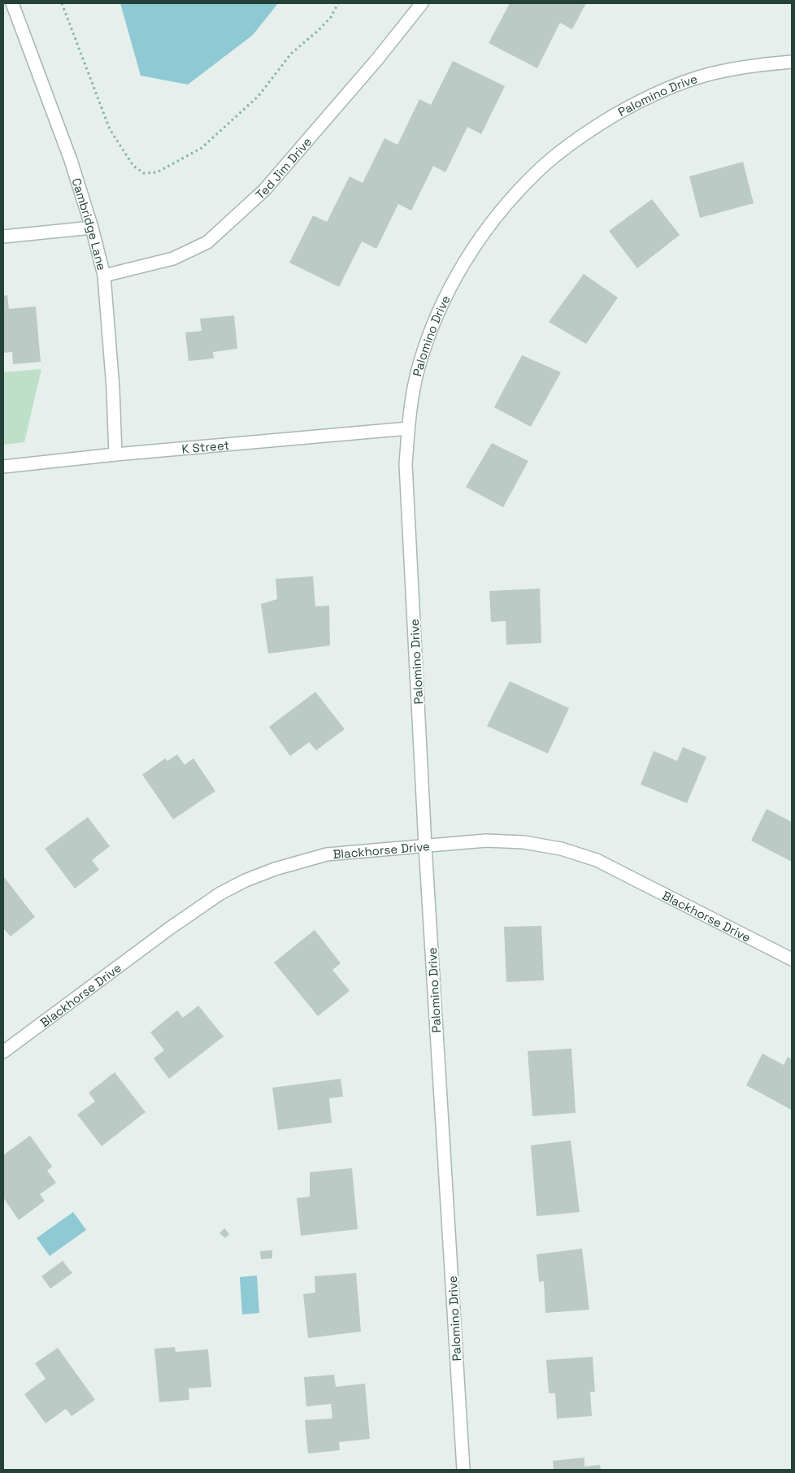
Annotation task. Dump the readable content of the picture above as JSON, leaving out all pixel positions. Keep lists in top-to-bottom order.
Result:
{
  "streets": {
    "street": [
      "Palomino Drive",
      "Ted Jim Drive",
      "Cambridge Lane",
      "K Street",
      "Blackhorse Drive"
    ]
  },
  "crossings": [
    ["Palomino Drive", "K Street"],
    ["Palomino Drive", "Blackhorse Drive"],
    ["Ted Jim Drive", "Cambridge Lane"],
    ["Cambridge Lane", "K Street"]
  ]
}
